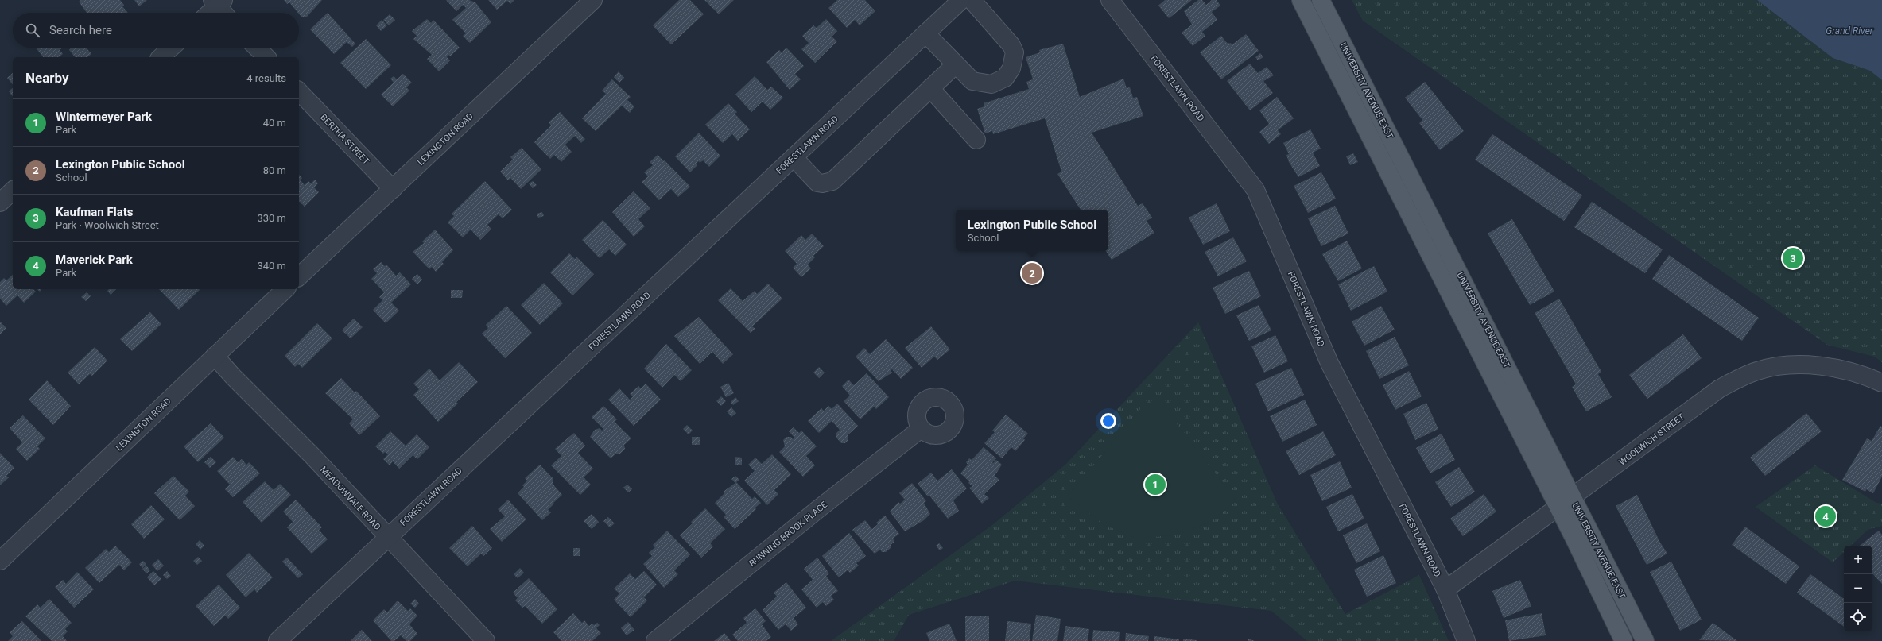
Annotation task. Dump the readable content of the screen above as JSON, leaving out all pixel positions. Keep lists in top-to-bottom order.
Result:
{
  "streets": {
    "main road": ["UNIVERSITY AVENUE EAST"],
    "street": [
      "FORESTLAWN ROAD",
      "BERTHA STREET",
      "LEXINGTON ROAD",
      "WOOLWICH STREET",
      "MEADOWVALE ROAD",
      "RUNNING BROOK PLACE"
    ]
  },
  "crossings": [
    ["FORESTLAWN ROAD", "WOOLWICH STREET"],
    ["FORESTLAWN ROAD", "MEADOWVALE ROAD"],
    ["UNIVERSITY AVENUE EAST", "WOOLWICH STREET"],
    ["BERTHA STREET", "LEXINGTON ROAD"],
    ["LEXINGTON ROAD", "MEADOWVALE ROAD"]
  ],
  "water": ["Grand River"],
  "page": {
    "search": "Search here",
    "heading": ["Nearby", "4 results"],
    "list": [
      {
        "mark": "1",
        "name": "Wintermeyer Park",
        "note": "Park",
        "value": "40 m"
      },
      {
        "mark": "2",
        "name": "Lexington Public School",
        "note": "School",
        "value": "80 m"
      },
      {
        "mark": "3",
        "name": "Kaufman Flats",
        "note": "Park · Woolwich Street",
        "value": "330 m"
      },
      {
        "mark": "4",
        "name": "Maverick Park",
        "note": "Park",
        "value": "340 m"
      }
    ],
    "popup": ["Lexington Public School", "School"],
    "pins": [
      "3",
      "2",
      "1",
      "4"
    ],
    "map_buttons": ["+", "−"]
  }
}
